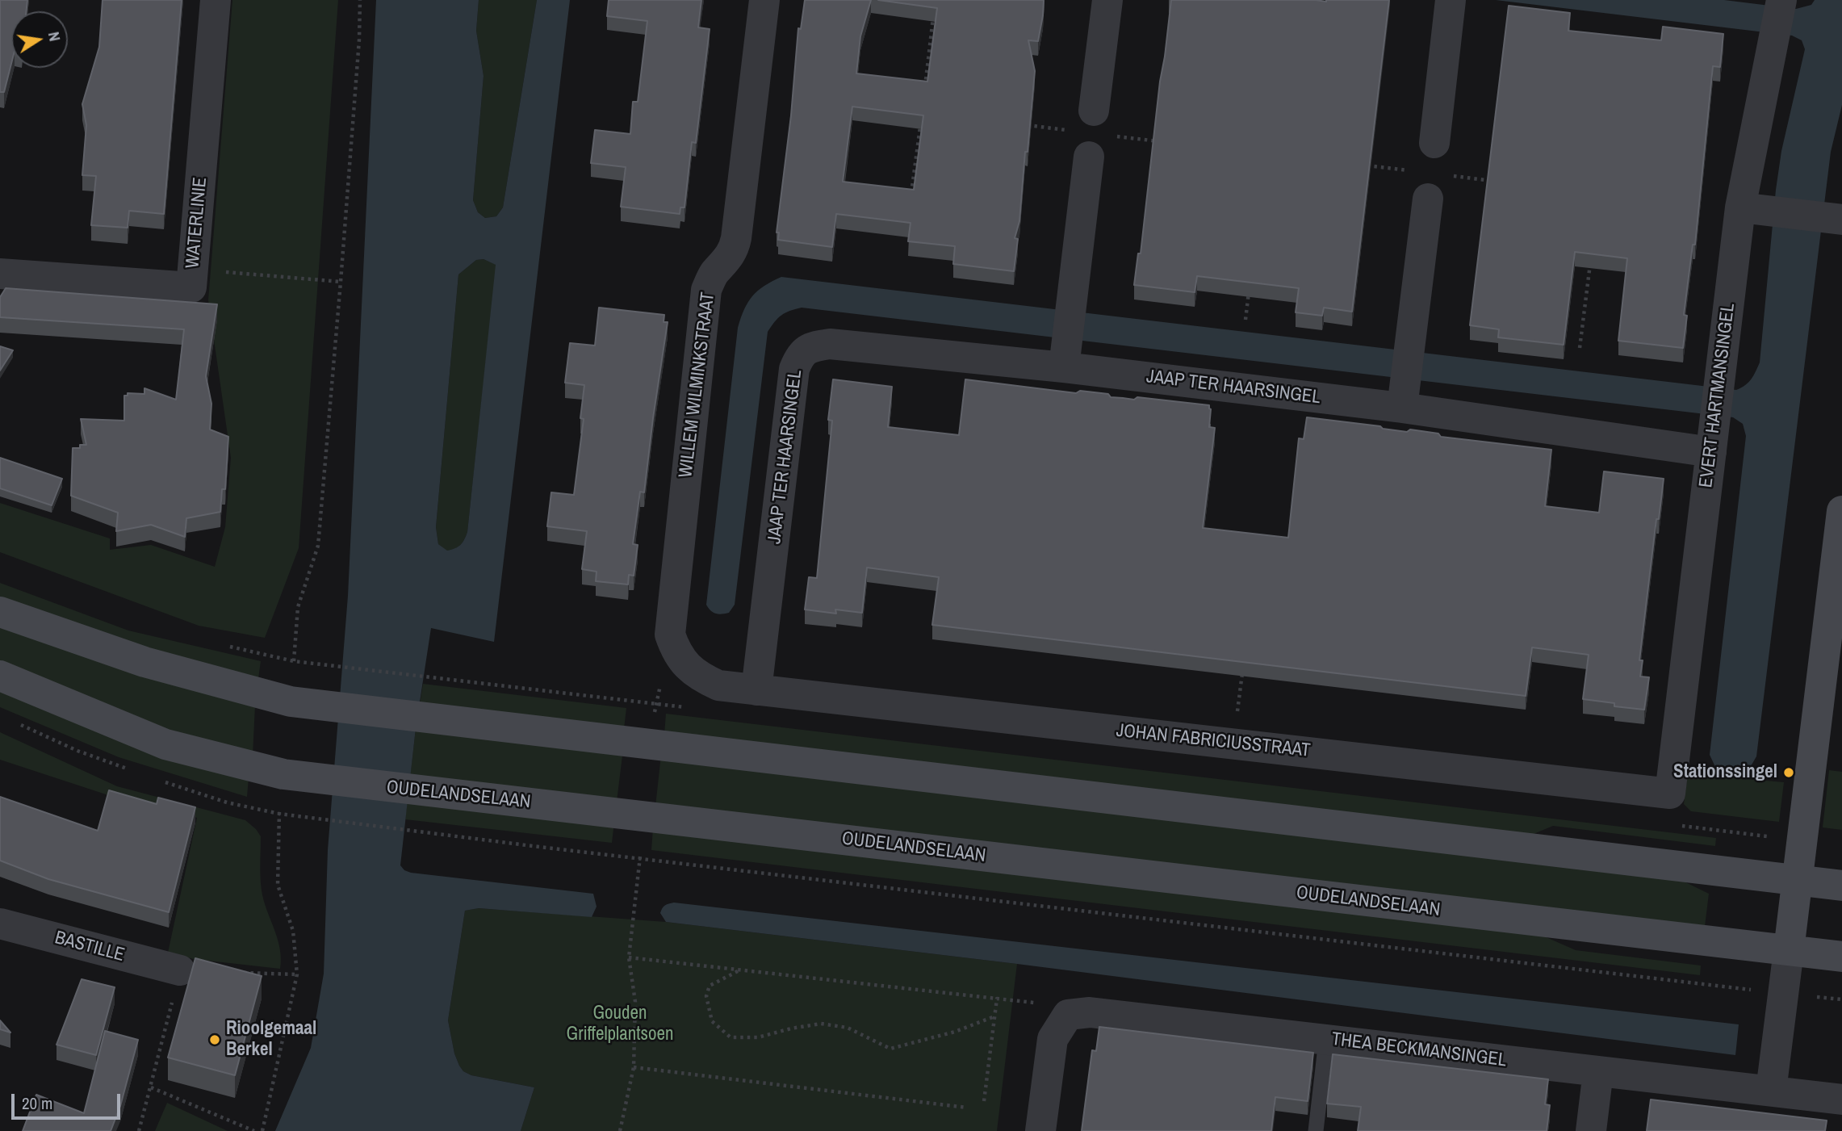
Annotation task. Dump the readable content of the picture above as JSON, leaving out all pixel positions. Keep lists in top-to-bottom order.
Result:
{
  "streets": {
    "main road": ["OUDELANDSELAAN"],
    "street": [
      "WATERLINIE",
      "WILLEM WILMINKSTRAAT",
      "JAAP TER HAARSINGEL",
      "EVERT HARTMANSINGEL",
      "JOHAN FABRICIUSSTRAAT",
      "BASTILLE",
      "THEA BECKMANSINGEL"
    ]
  },
  "crossings": [
    ["WILLEM WILMINKSTRAAT", "JAAP TER HAARSINGEL"],
    ["WILLEM WILMINKSTRAAT", "JOHAN FABRICIUSSTRAAT"],
    ["JAAP TER HAARSINGEL", "EVERT HARTMANSINGEL"],
    ["JAAP TER HAARSINGEL", "JOHAN FABRICIUSSTRAAT"],
    ["EVERT HARTMANSINGEL", "JOHAN FABRICIUSSTRAAT"]
  ],
  "parks": ["Gouden Griffelplantsoen"],
  "places": ["Stationssingel", "Rioolgemaal Berkel"],
  "scale_bar": "20 m",
  "north": "right"
}
